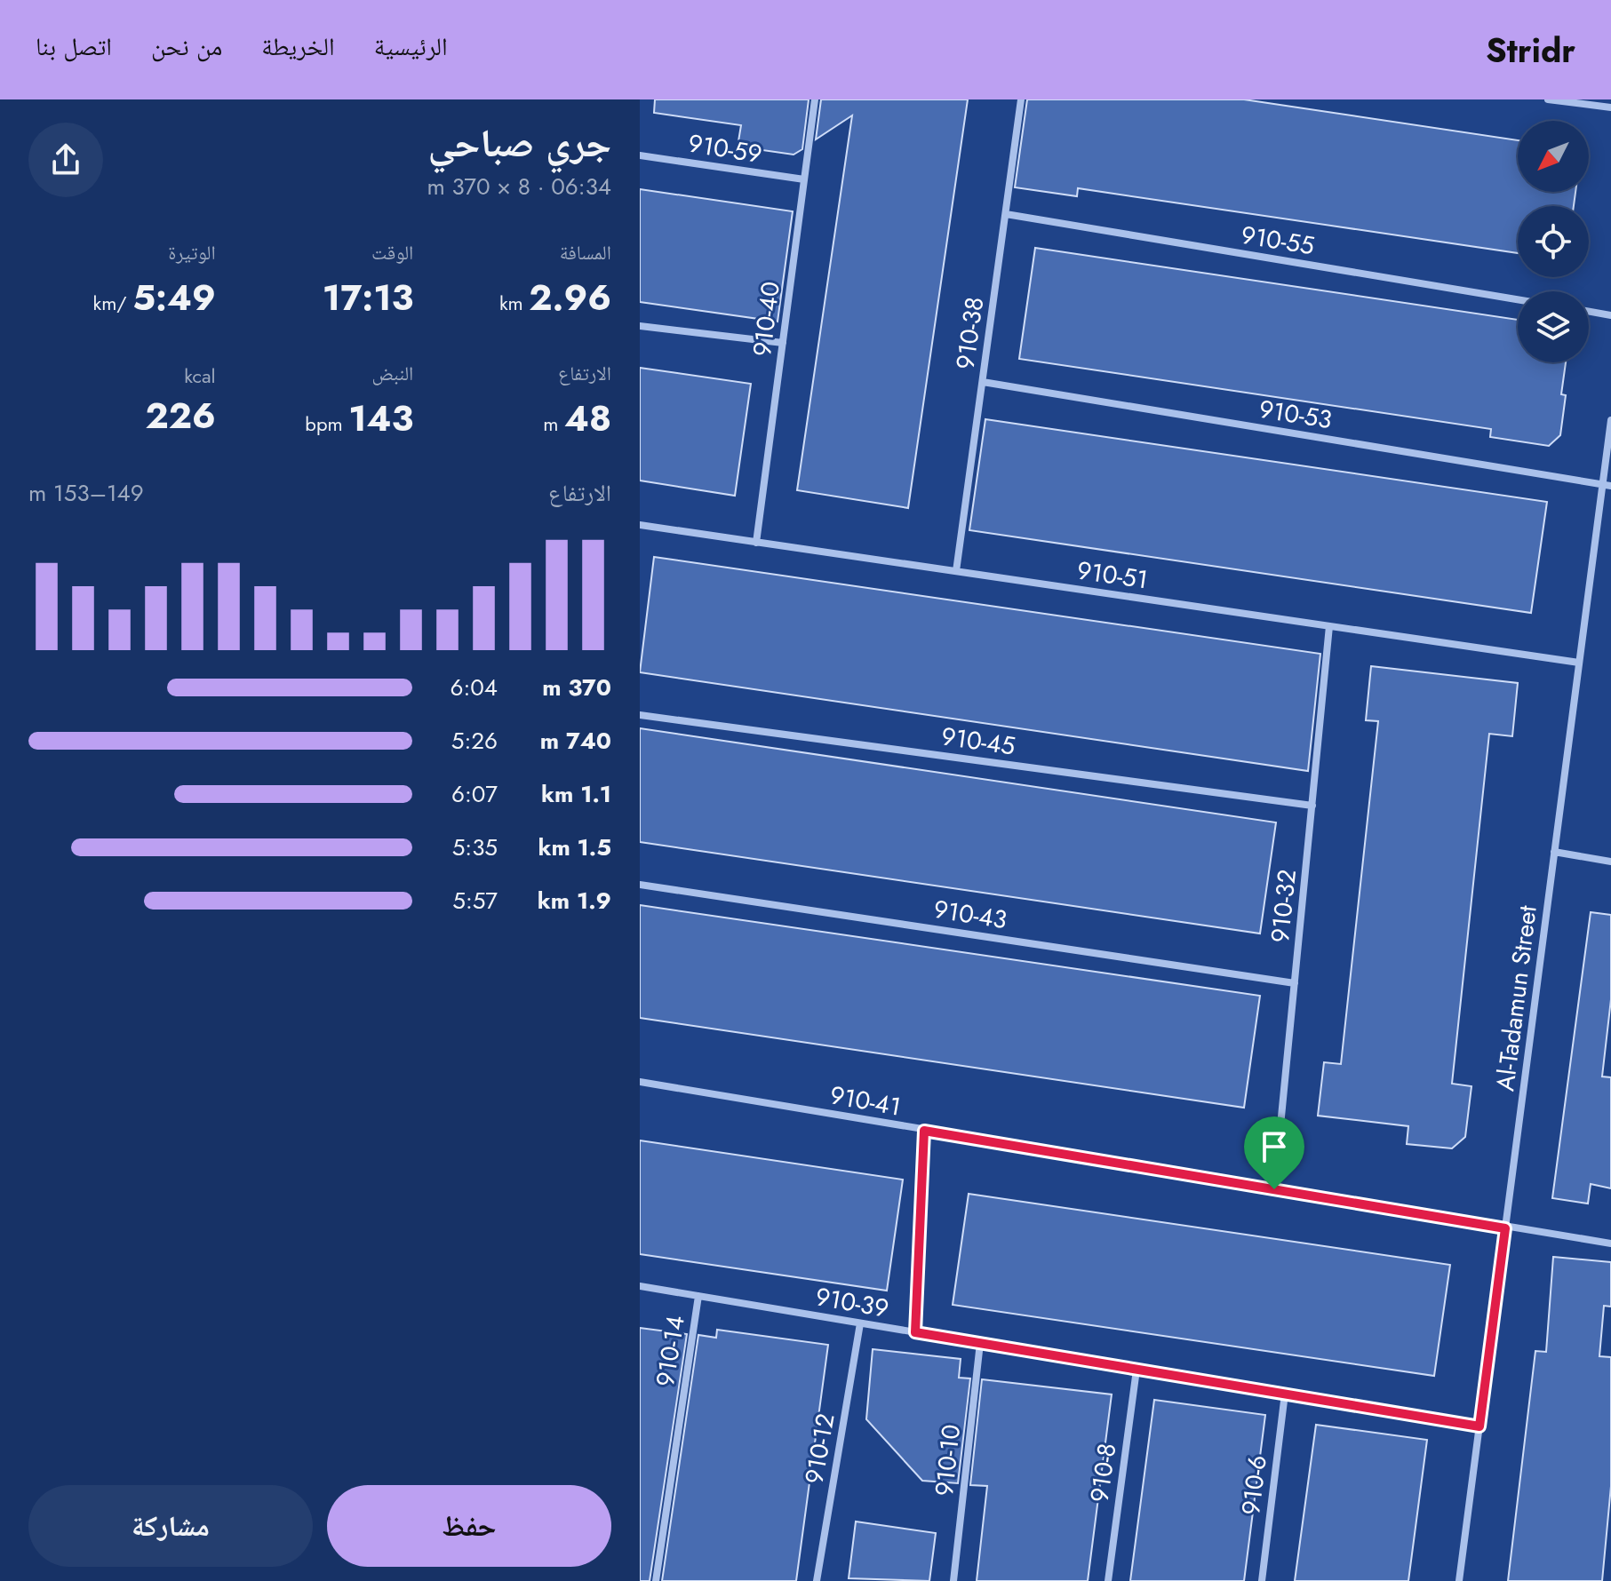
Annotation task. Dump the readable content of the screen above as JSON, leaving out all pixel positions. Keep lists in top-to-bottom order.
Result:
{
  "streets": {
    "street": [
      "910-59",
      "910-55",
      "910-40",
      "910-38",
      "910-53",
      "910-51",
      "910-45",
      "910-32",
      "910-43",
      "Al-Tadamun Street",
      "910-41",
      "910-39",
      "910-14",
      "910-12",
      "910-10",
      "910-8",
      "910-6"
    ]
  },
  "crossings": [
    ["910-59", "910-40"],
    ["910-55", "910-38"],
    ["910-40", "910-51"],
    ["910-38", "910-53"],
    ["910-38", "910-51"],
    ["910-53", "Al-Tadamun Street"],
    ["910-51", "910-32"],
    ["910-51", "Al-Tadamun Street"],
    ["910-45", "910-32"],
    ["910-32", "910-43"],
    ["910-32", "910-41"],
    ["Al-Tadamun Street", "910-41"],
    ["Al-Tadamun Street", "910-39"],
    ["910-39", "910-14"],
    ["910-39", "910-12"],
    ["910-39", "910-10"],
    ["910-39", "910-8"],
    ["910-39", "910-6"]
  ],
  "north": "bottom left",
  "page": {
    "header": "Stridr",
    "nav": [
      "الرئيسية",
      "الخريطة",
      "من نحن",
      "اتصل بنا"
    ],
    "heading": ["جري صباحي", "06:34 · 8 × 370 m"],
    "stats": [
      ["المسافة", "2.96 km"],
      ["الوقت", "17:13"],
      ["الوتيرة", "5:49 /km"],
      ["الارتفاع", "48 m"],
      ["النبض", "143 bpm"],
      ["kcal", "226"]
    ],
    "chart": ["الارتفاع", "149–153 m"],
    "list": [
      {
        "name": "370 m",
        "note": "6:04"
      },
      {
        "name": "740 m",
        "note": "5:26"
      },
      {
        "name": "1.1 km",
        "note": "6:07"
      },
      {
        "name": "1.5 km",
        "note": "5:35"
      },
      {
        "name": "1.9 km",
        "note": "5:57"
      }
    ],
    "buttons": ["حفظ", "مشاركة"]
  }
}
